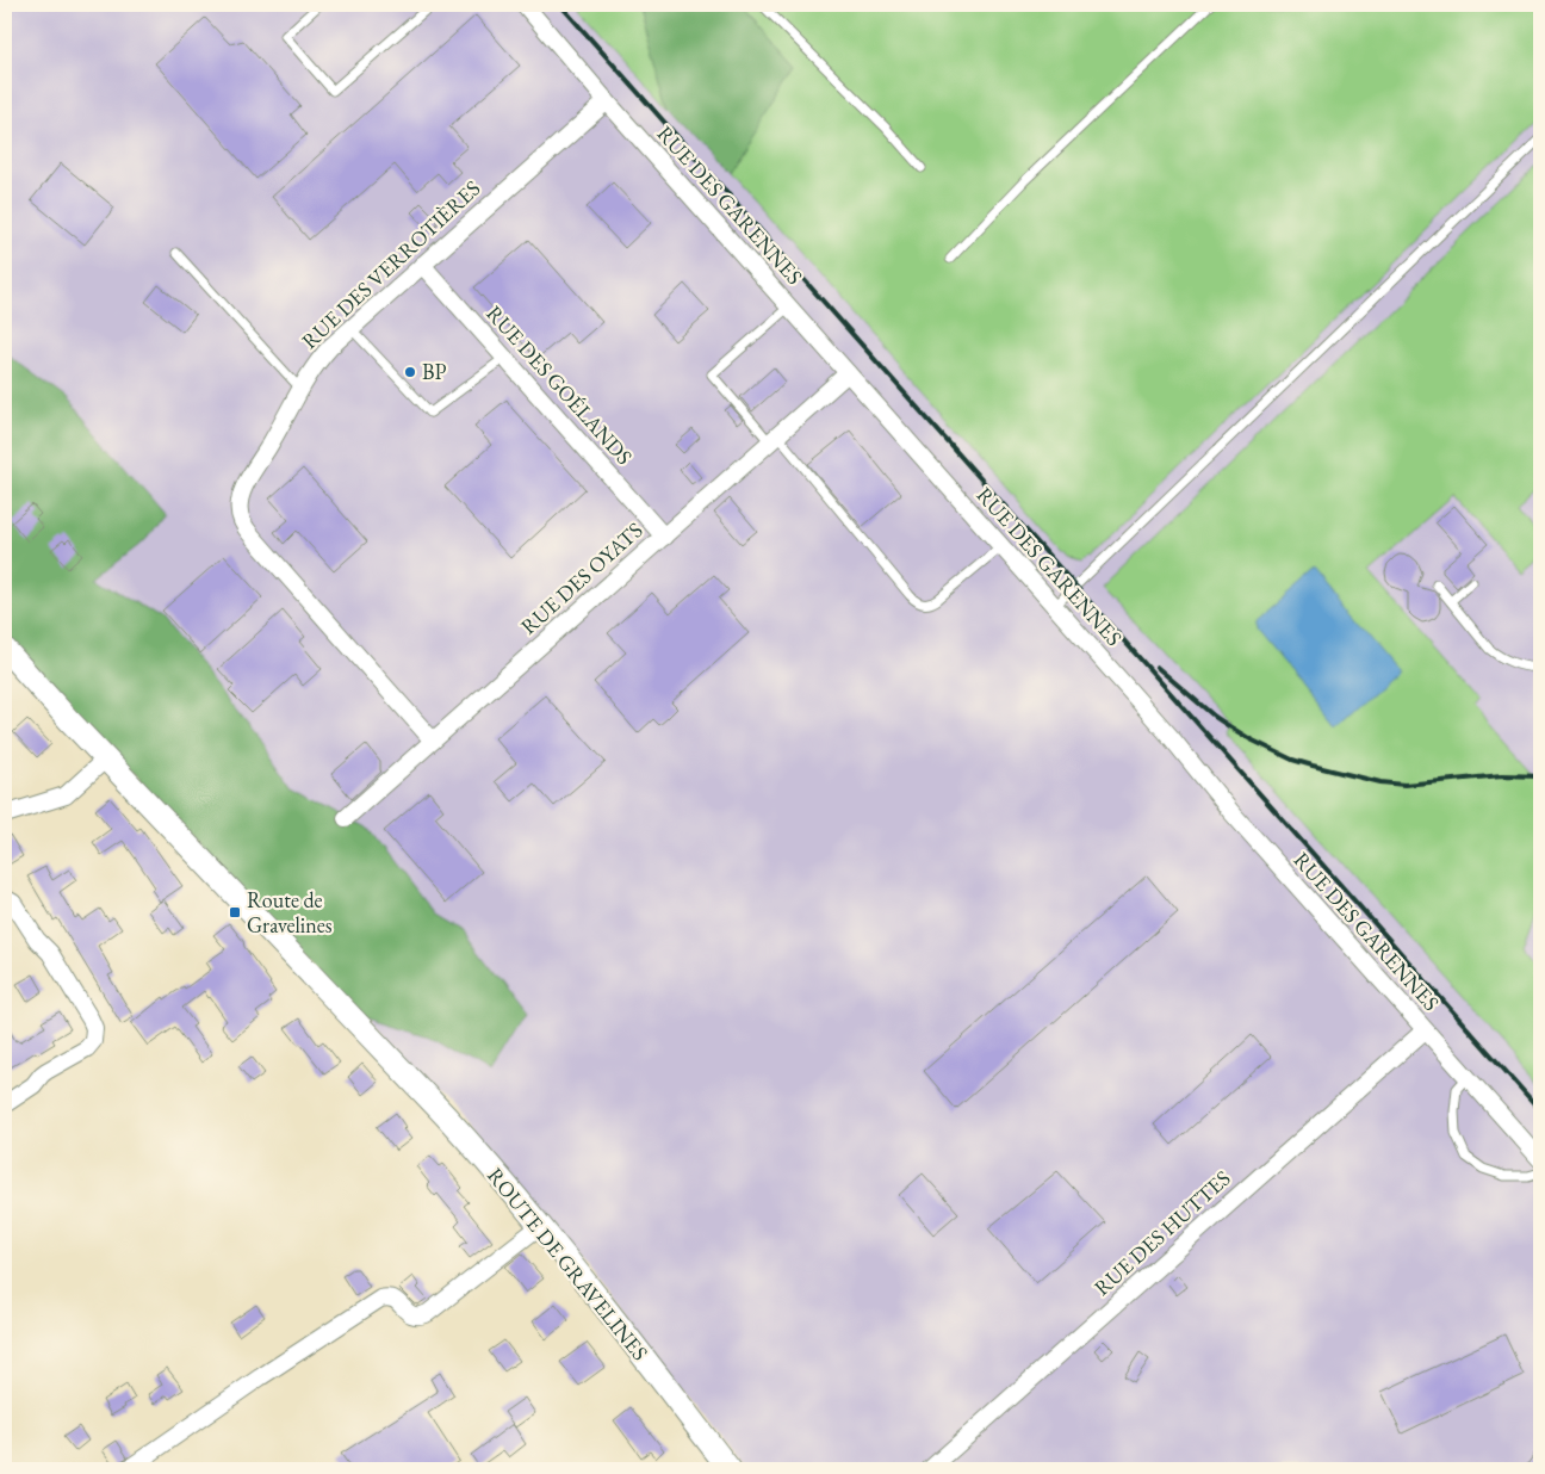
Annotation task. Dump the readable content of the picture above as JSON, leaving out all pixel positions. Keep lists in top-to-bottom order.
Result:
{
  "streets": {
    "main road": ["ROUTE DE GRAVELINES"],
    "street": [
      "RUE DES GARENNES",
      "RUE DES VERROTIÈRES",
      "RUE DES GOÉLANDS",
      "RUE DES OYATS",
      "RUE DES HUTTES"
    ]
  },
  "crossings": [
    ["RUE DES GARENNES", "RUE DES VERROTIÈRES"],
    ["RUE DES GARENNES", "RUE DES OYATS"],
    ["RUE DES GARENNES", "RUE DES HUTTES"],
    ["RUE DES VERROTIÈRES", "RUE DES GOÉLANDS"],
    ["RUE DES VERROTIÈRES", "RUE DES OYATS"],
    ["RUE DES GOÉLANDS", "RUE DES OYATS"]
  ],
  "places": {
    "other": ["BP"],
    "transit": ["Route de Gravelines"]
  }
}
